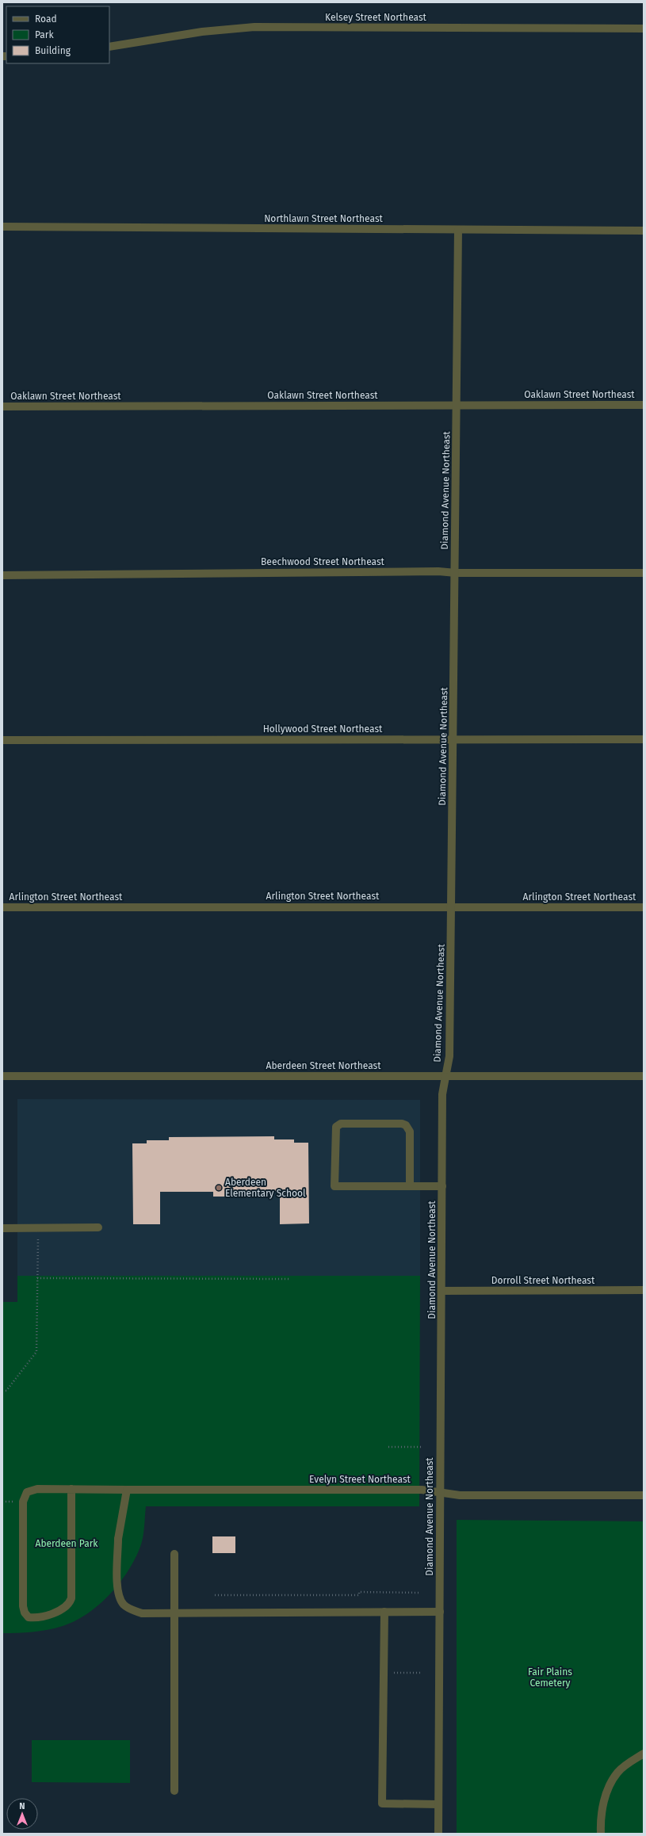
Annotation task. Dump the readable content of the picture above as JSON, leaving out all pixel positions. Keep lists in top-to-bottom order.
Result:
{
  "streets": {
    "street": [
      "Kelsey Street Northeast",
      "Northlawn Street Northeast",
      "Oaklawn Street Northeast",
      "Diamond Avenue Northeast",
      "Beechwood Street Northeast",
      "Hollywood Street Northeast",
      "Arlington Street Northeast",
      "Aberdeen Street Northeast",
      "Dorroll Street Northeast",
      "Evelyn Street Northeast"
    ]
  },
  "crossings": [
    ["Northlawn Street Northeast", "Diamond Avenue Northeast"],
    ["Oaklawn Street Northeast", "Diamond Avenue Northeast"],
    ["Diamond Avenue Northeast", "Beechwood Street Northeast"],
    ["Diamond Avenue Northeast", "Hollywood Street Northeast"],
    ["Diamond Avenue Northeast", "Arlington Street Northeast"],
    ["Diamond Avenue Northeast", "Aberdeen Street Northeast"],
    ["Diamond Avenue Northeast", "Dorroll Street Northeast"],
    ["Diamond Avenue Northeast", "Evelyn Street Northeast"]
  ],
  "parks": ["Aberdeen Park", "Fair Plains Cemetery"],
  "places": ["Aberdeen Elementary School"],
  "legend": ["Road", "Park", "Building"],
  "north": "top"
}
